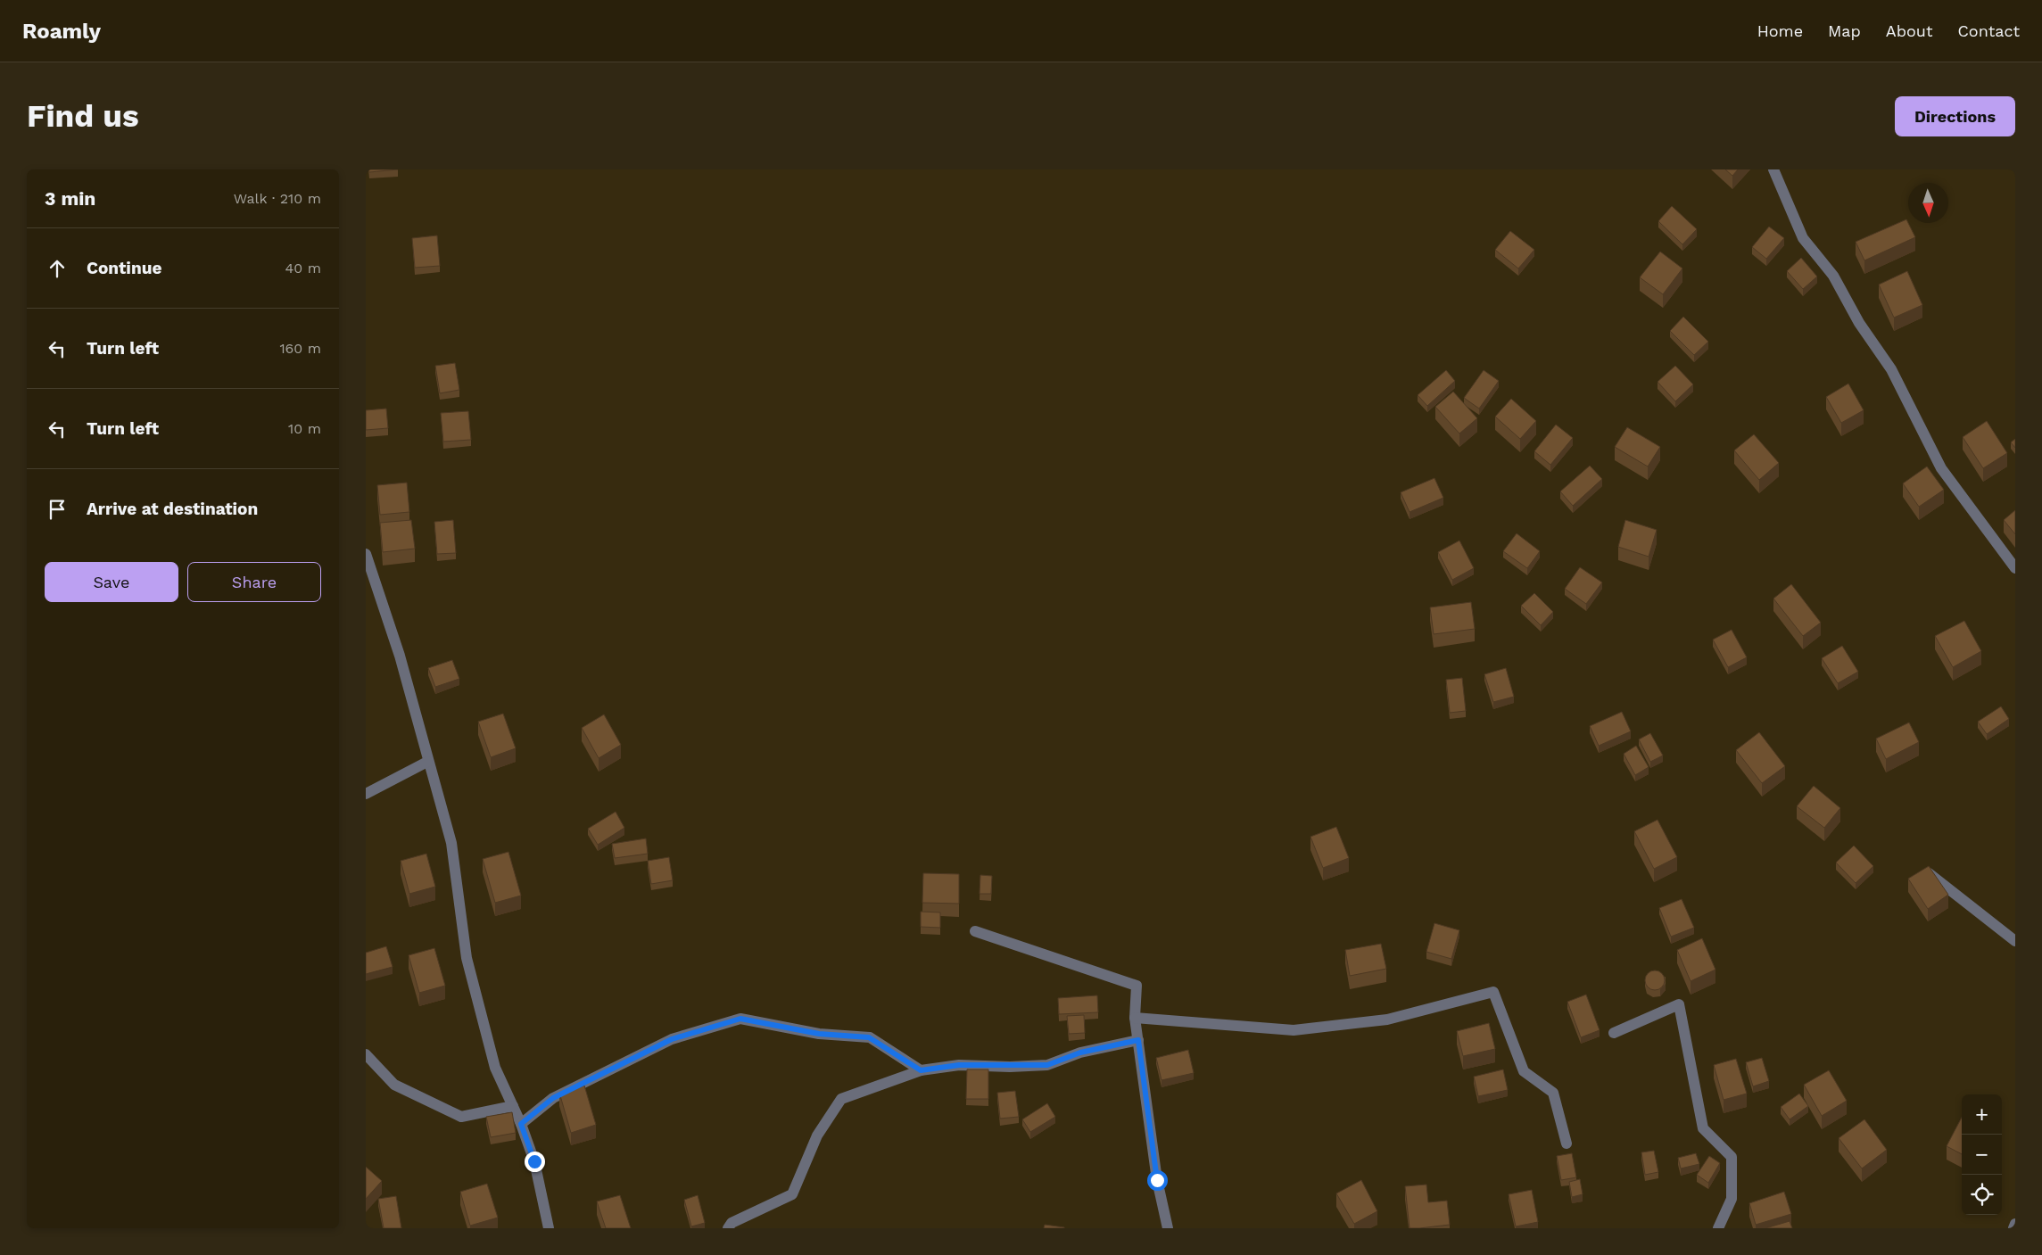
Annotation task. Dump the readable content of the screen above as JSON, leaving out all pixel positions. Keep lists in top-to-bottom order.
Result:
{
  "north": "bottom",
  "page": {
    "header": "Roamly",
    "nav": [
      "Home",
      "Map",
      "About",
      "Contact"
    ],
    "buttons": [
      "Directions",
      ["Save", "Share"]
    ],
    "title": "Find us",
    "heading": ["3 min", "Walk · 210 m"],
    "list": [
      ["Continue", "40 m"],
      ["Turn left", "160 m"],
      ["Turn left", "10 m"],
      "Arrive at destination"
    ],
    "map_buttons": ["+", "−"]
  }
}
